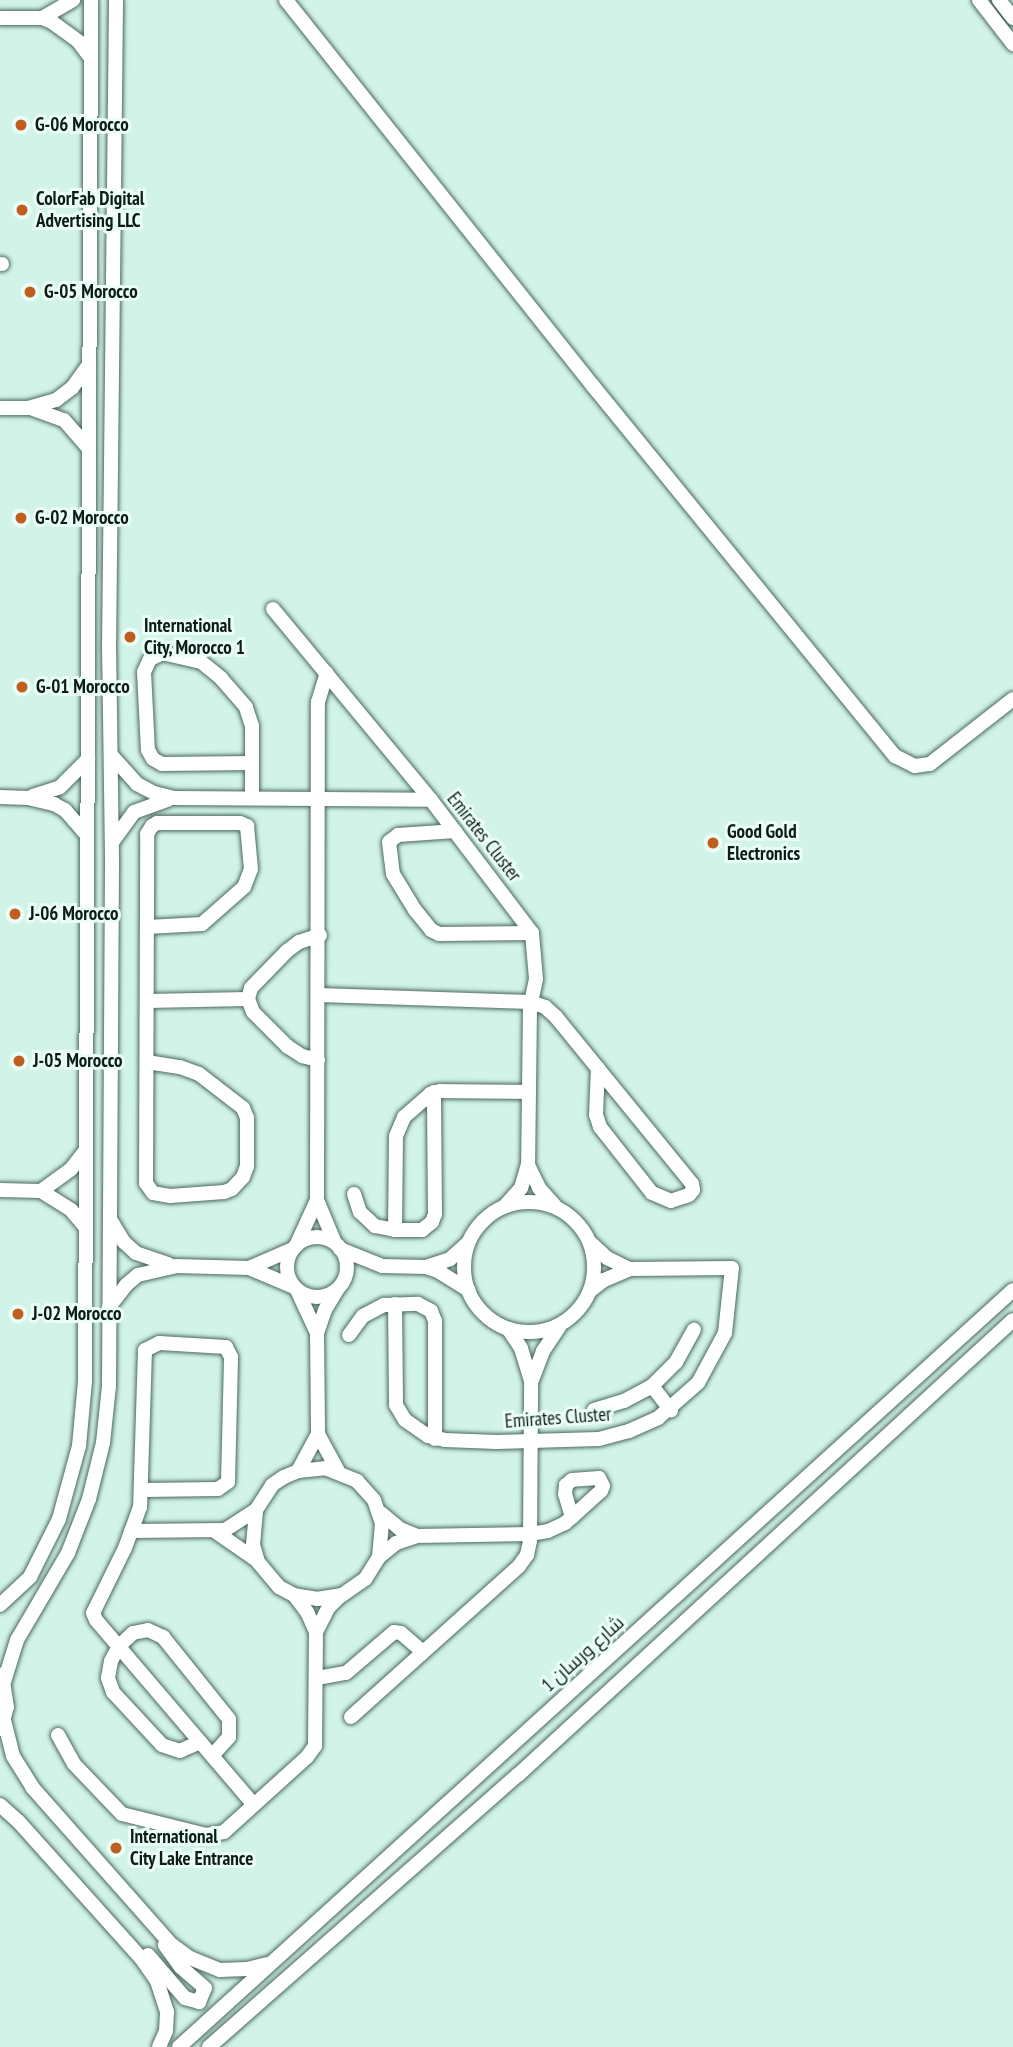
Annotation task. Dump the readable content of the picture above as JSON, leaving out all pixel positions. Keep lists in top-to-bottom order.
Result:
{
  "streets": {
    "street": ["Emirates Cluster", "شارع ورسان 1"]
  },
  "places": [
    "G-06 Morocco",
    "ColorFab Digital Advertising LLC",
    "G-05 Morocco",
    "G-02 Morocco",
    "International City, Morocco 1",
    "G-01 Morocco",
    "Good Gold Electronics",
    "J-06 Morocco",
    "J-05 Morocco",
    "J-02 Morocco",
    "International City Lake Entrance"
  ]
}
